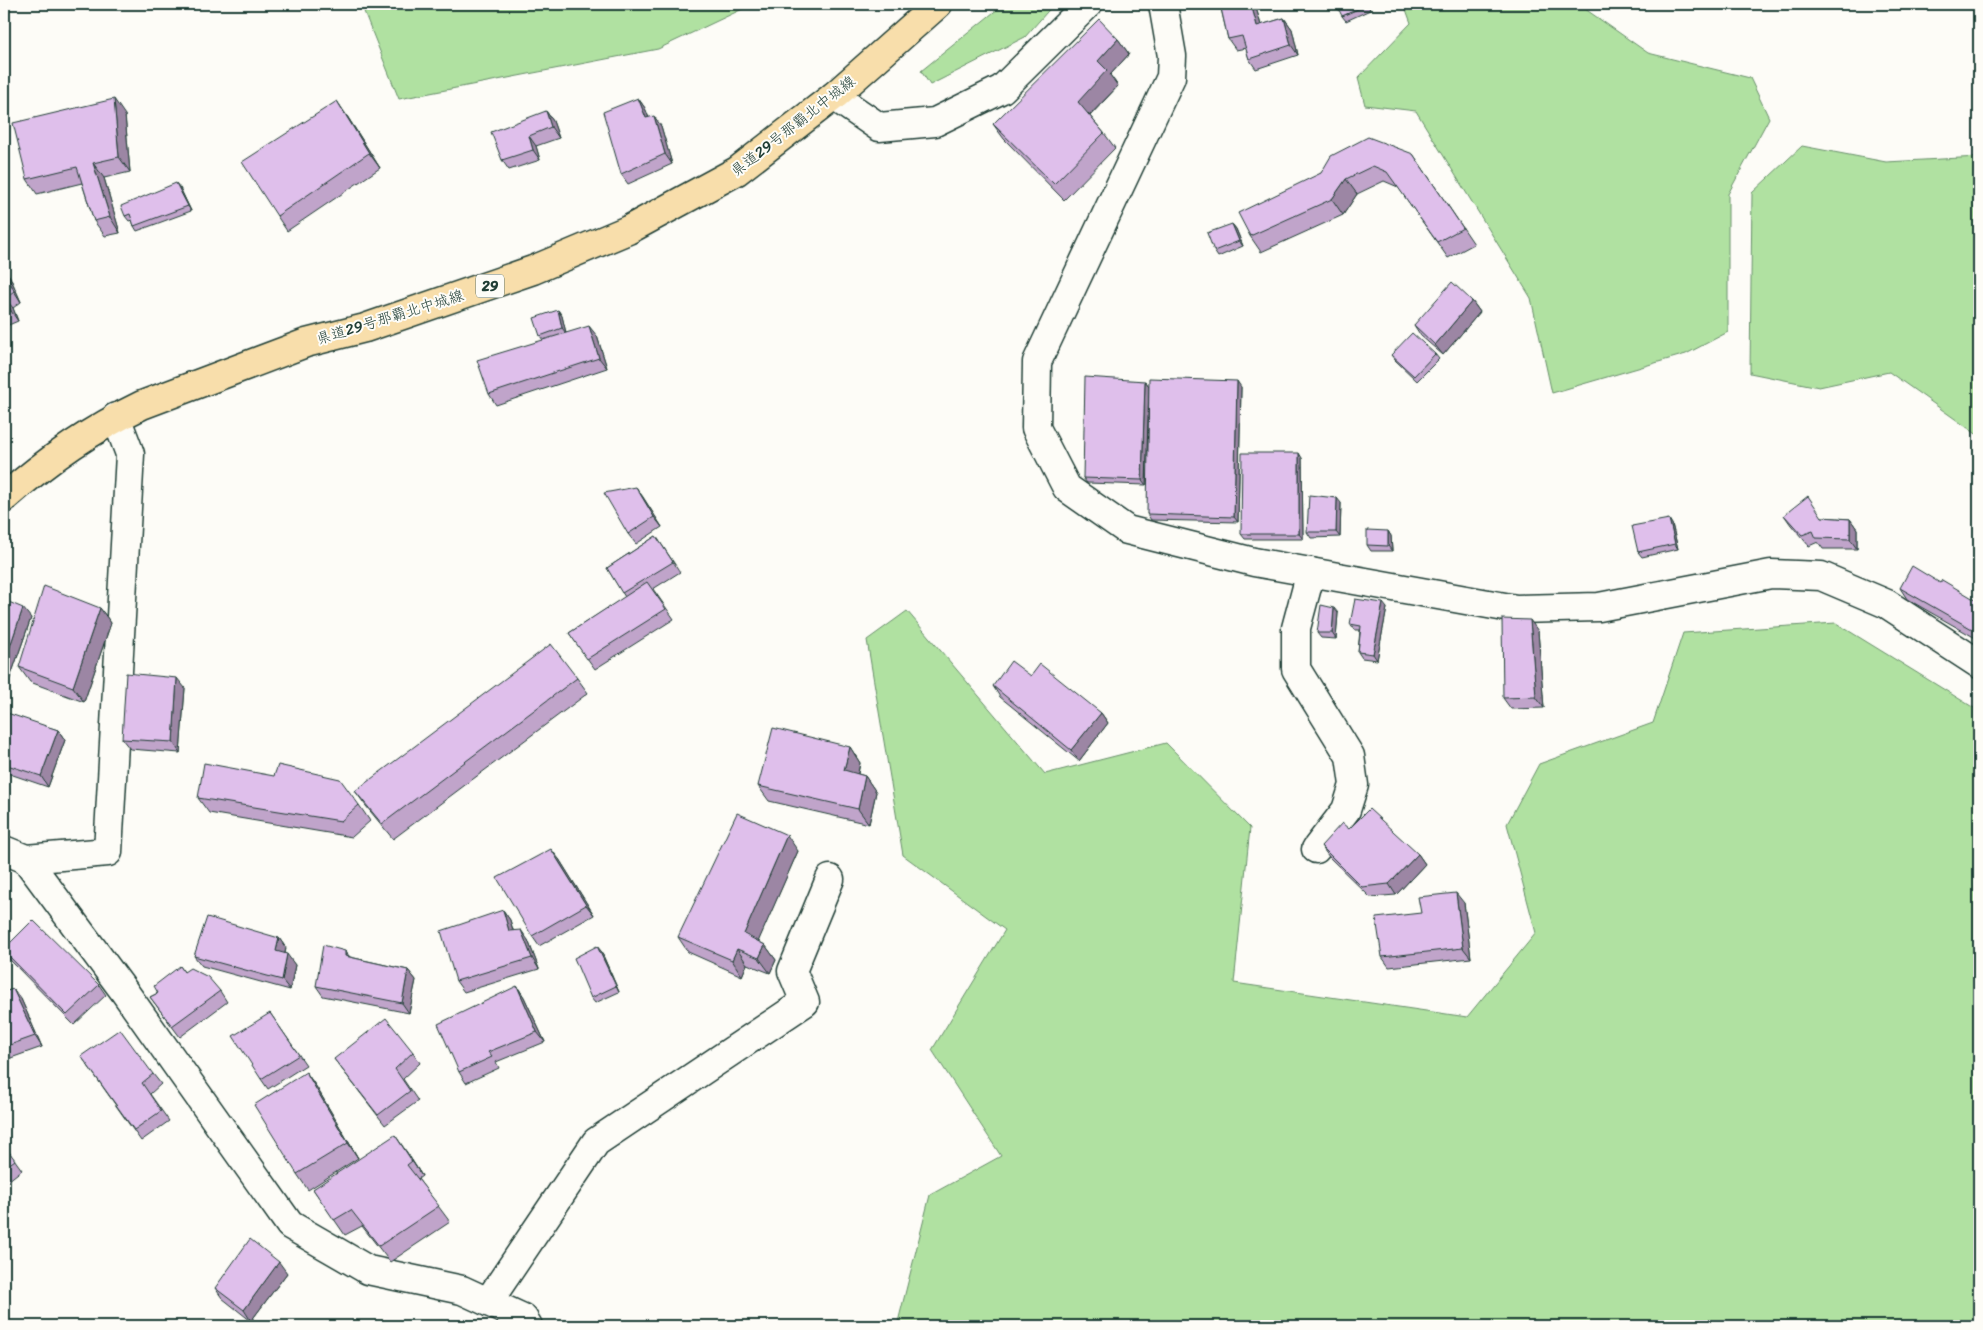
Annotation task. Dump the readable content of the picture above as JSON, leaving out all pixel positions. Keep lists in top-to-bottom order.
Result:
{
  "streets": {
    "main road": ["県道29号那覇北中城線", "29"]
  }
}
